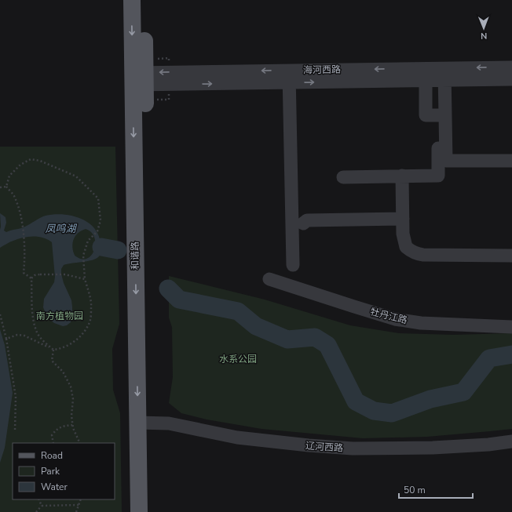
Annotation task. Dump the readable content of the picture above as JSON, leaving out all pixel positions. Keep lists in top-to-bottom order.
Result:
{
  "streets": {
    "main road": ["和谐路"],
    "street": ["海河西路", "牡丹江路", "辽河西路"]
  },
  "crossings": [
    ["海河西路", "和谐路"],
    ["和谐路", "辽河西路"]
  ],
  "water": ["凤鸣湖"],
  "parks": ["南方植物园", "水系公园"],
  "legend": ["Road", "Park", "Water"],
  "scale_bar": "50 m",
  "north": "bottom"
}
